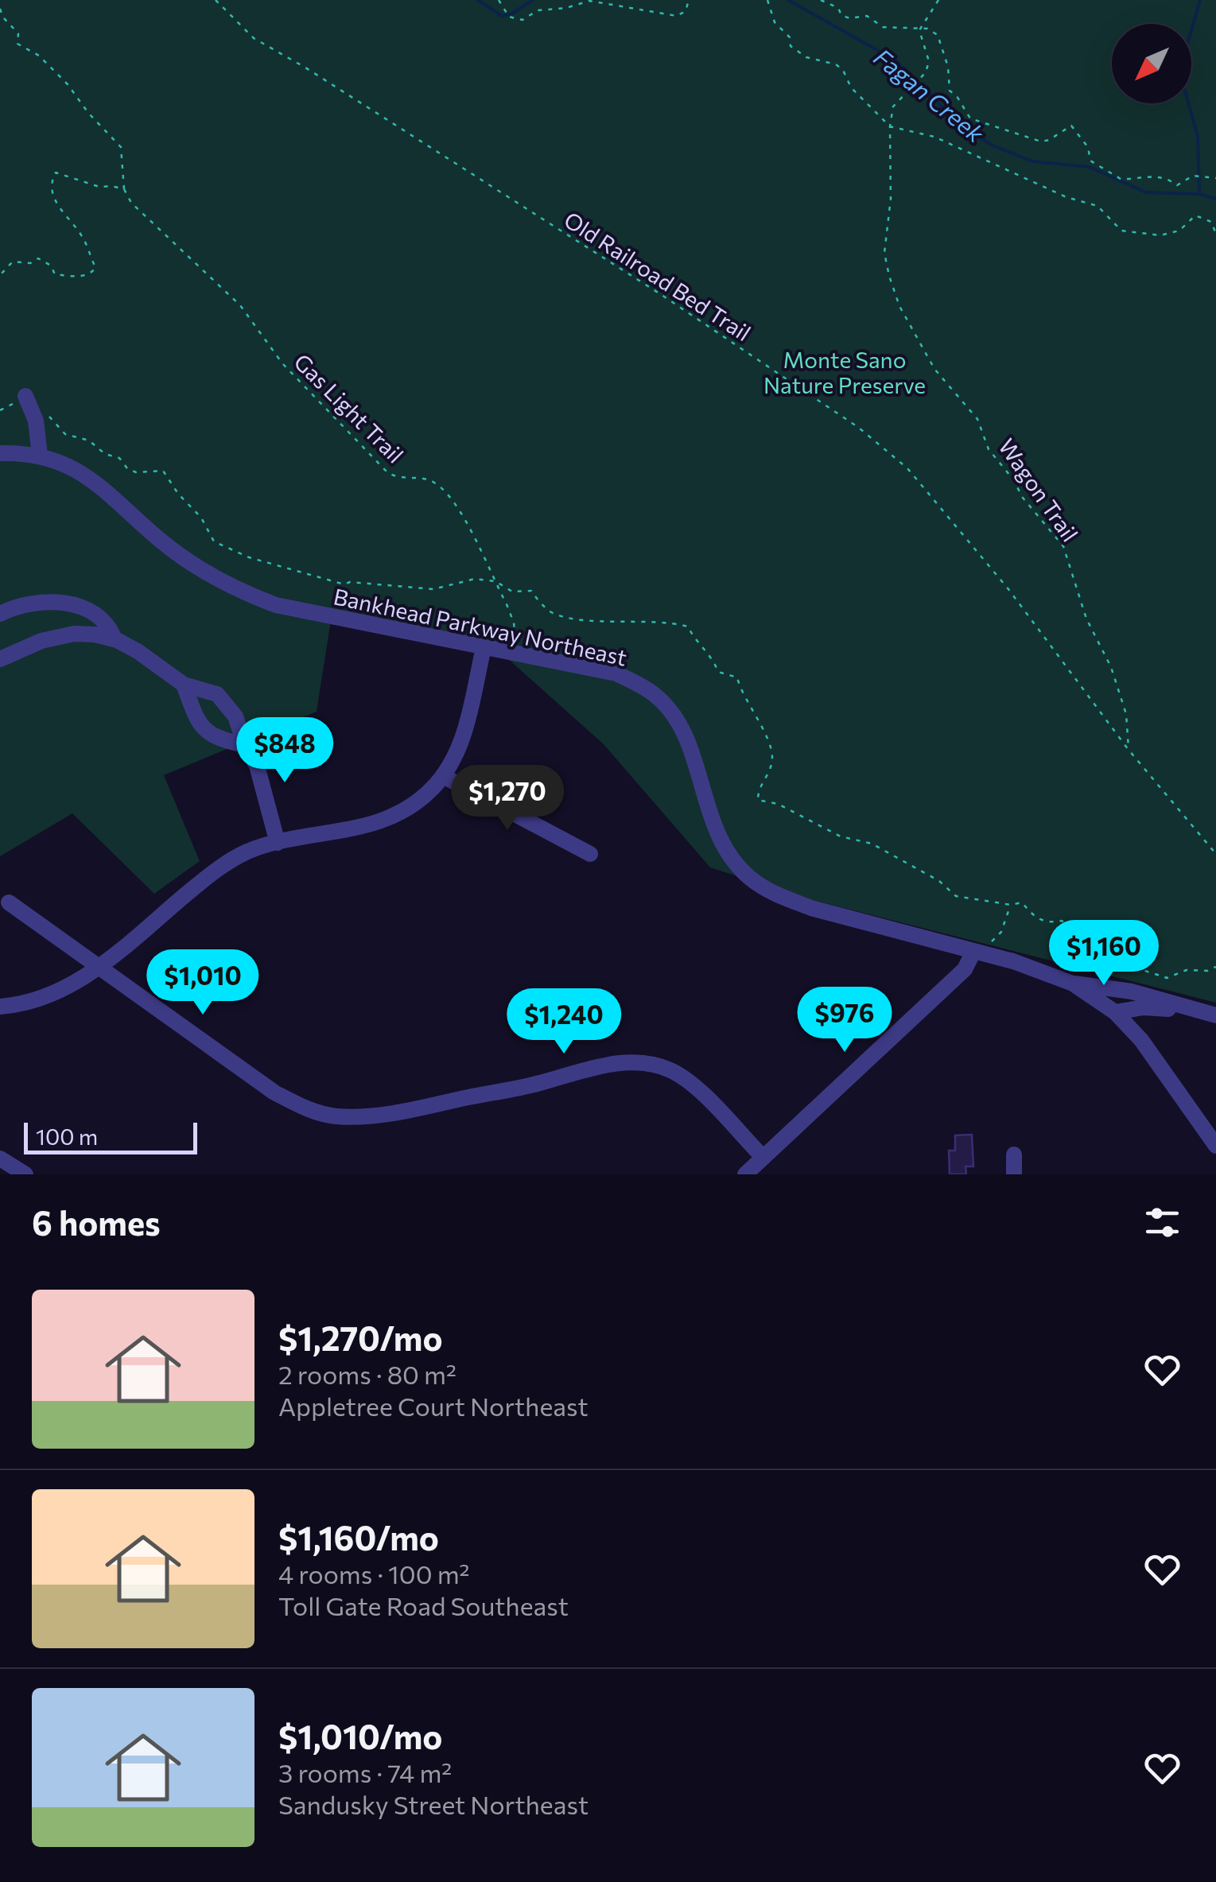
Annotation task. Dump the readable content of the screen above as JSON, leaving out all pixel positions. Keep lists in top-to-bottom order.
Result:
{
  "streets": {
    "street": ["Bankhead Parkway Northeast"],
    "path": ["Old Railroad Bed Trail", "Gas Light Trail", "Wagon Trail"]
  },
  "crossings": [
    ["Old Railroad Bed Trail", "Wagon Trail"],
    ["Gas Light Trail", "Bankhead Parkway Northeast"]
  ],
  "water": ["Fagan Creek"],
  "parks": ["Monte Sano Nature Preserve"],
  "scale_bar": "100 m",
  "north": "bottom left",
  "page": {
    "price": [
      "$848",
      "$1,270",
      "$1,160",
      "$1,010",
      "$976",
      "$1,240"
    ],
    "scale": "100 m",
    "heading": "6 homes",
    "list": [
      {
        "name": "$1,270/mo",
        "note": "2 rooms · 80 m² · Appletree Court Northeast"
      },
      {
        "name": "$1,160/mo",
        "note": "4 rooms · 100 m² · Toll Gate Road Southeast"
      },
      {
        "name": "$1,010/mo",
        "note": "3 rooms · 74 m² · Sandusky Street Northeast"
      }
    ]
  }
}
